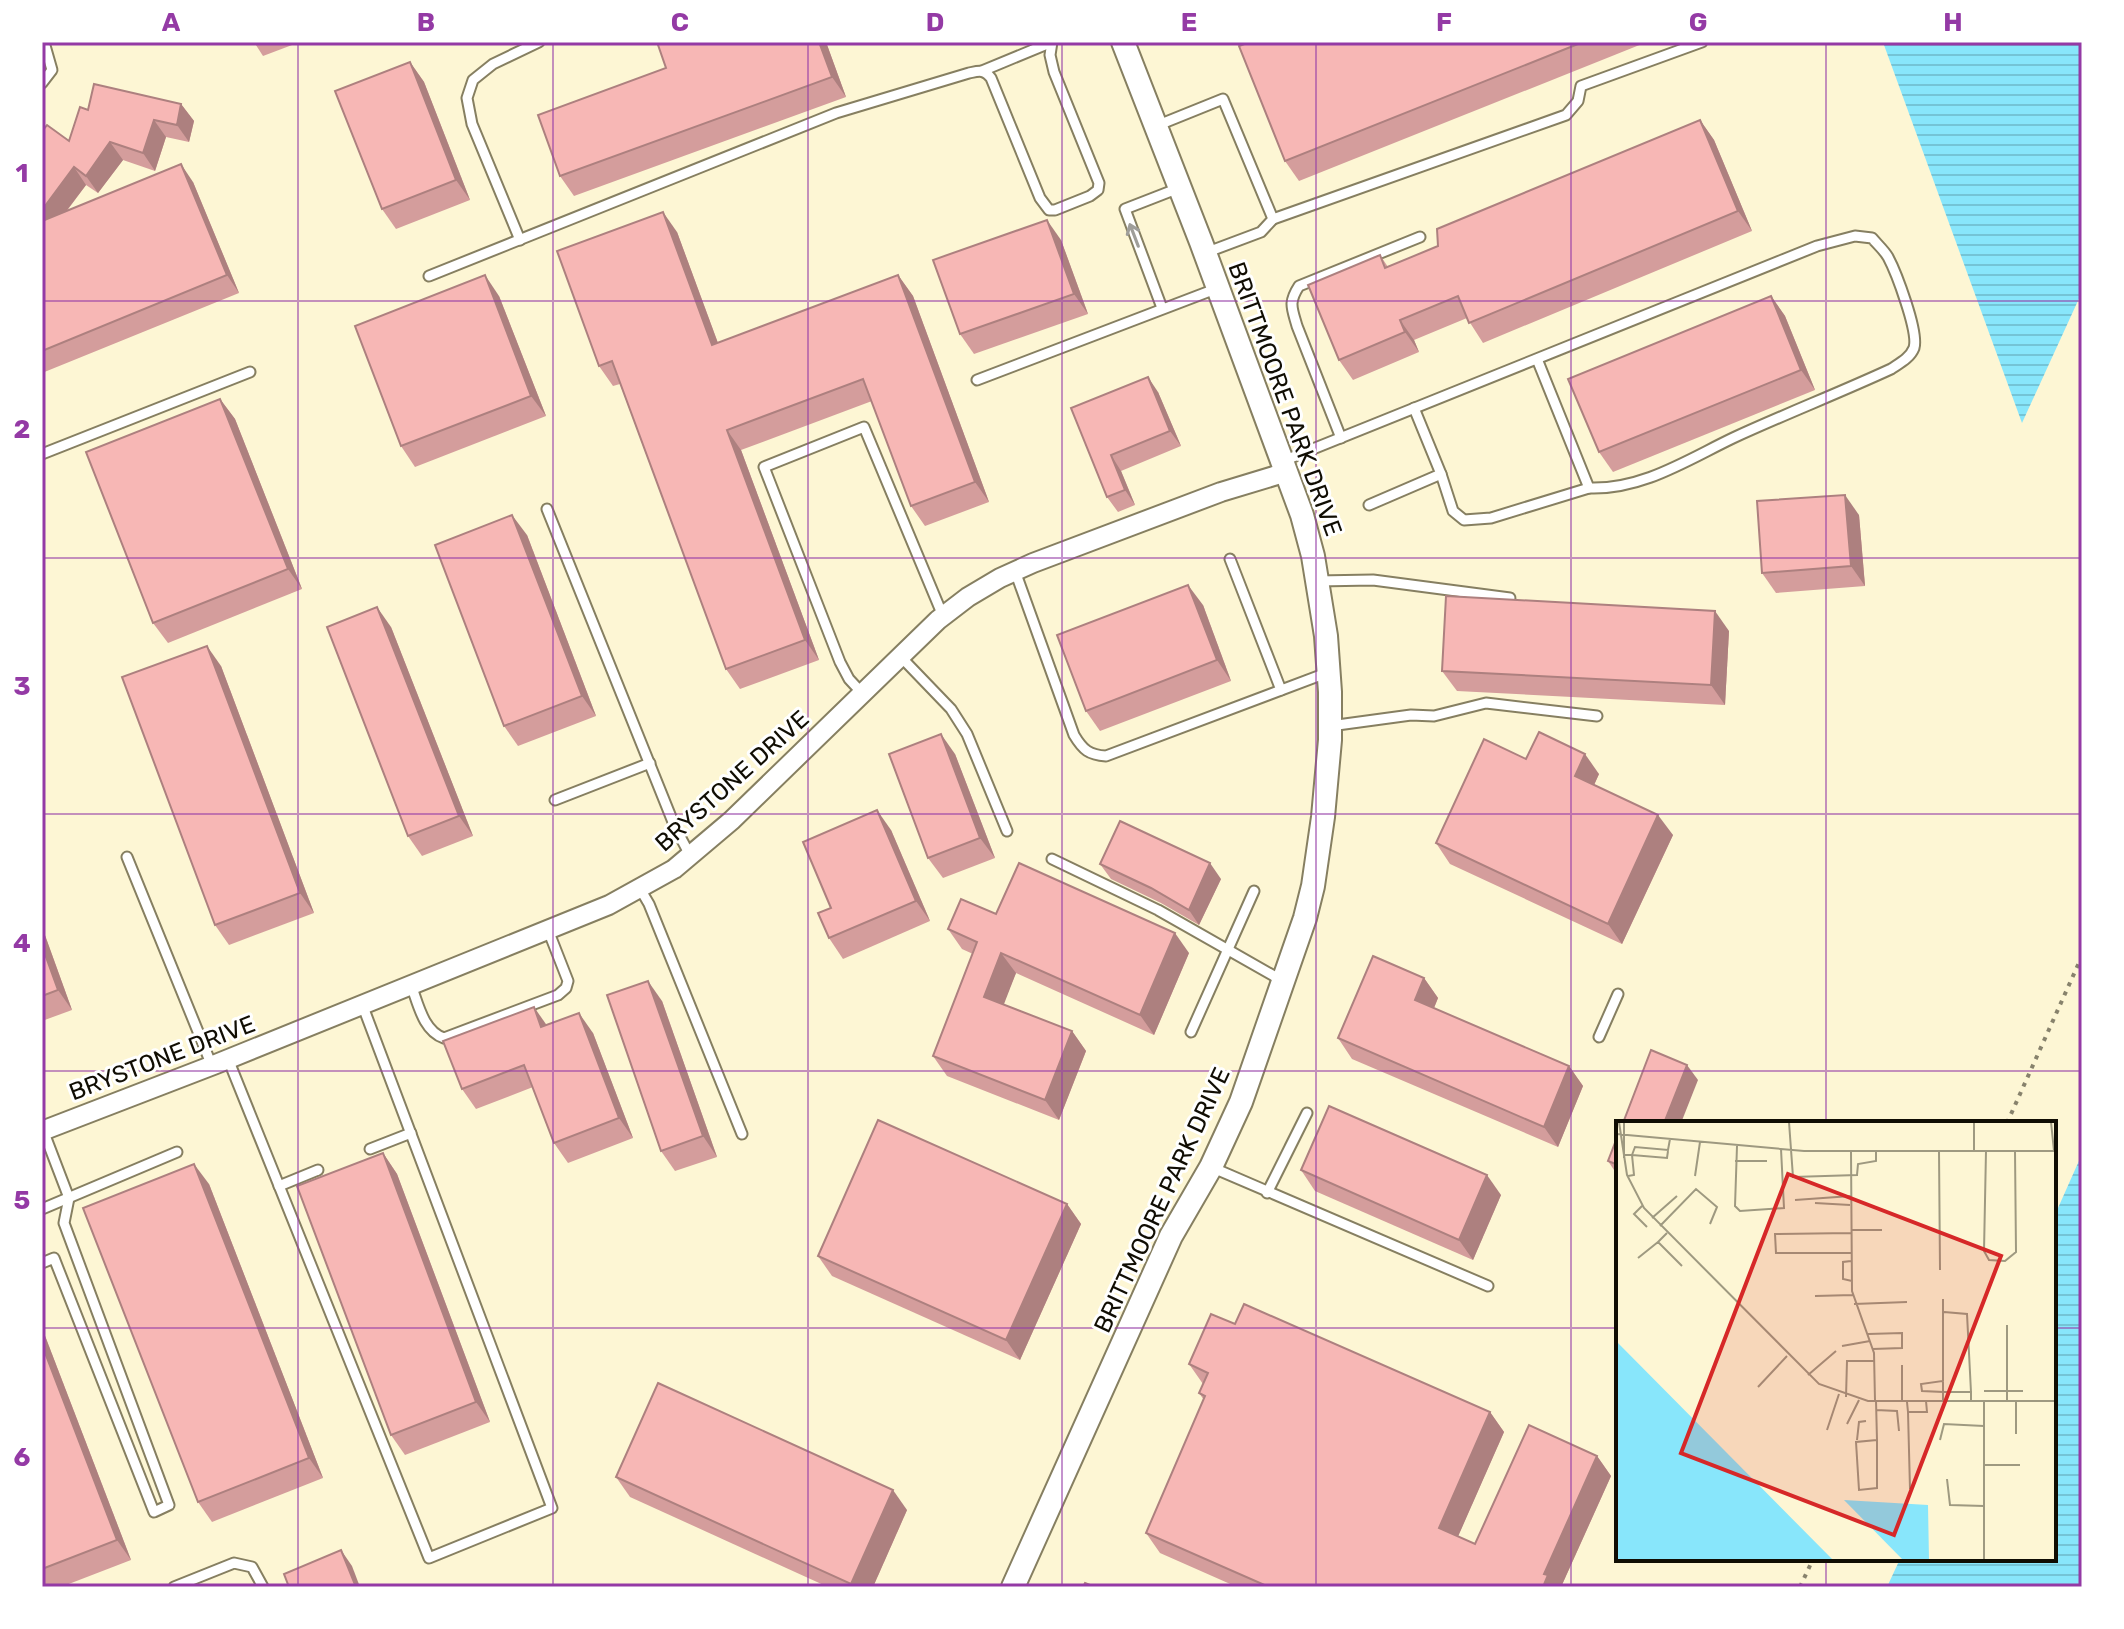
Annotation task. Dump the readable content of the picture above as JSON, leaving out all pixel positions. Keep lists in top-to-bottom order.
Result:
{
  "streets": {
    "street": ["BRITTMOORE PARK DRIVE", "BRYSTONE DRIVE"]
  },
  "crossings": [
    ["BRITTMOORE PARK DRIVE", "BRYSTONE DRIVE"]
  ],
  "grid": {
    "columns": [
      "A",
      "B",
      "C",
      "D",
      "E",
      "F",
      "G",
      "H"
    ],
    "rows": [
      "1",
      "2",
      "3",
      "4",
      "5",
      "6"
    ]
  }
}
